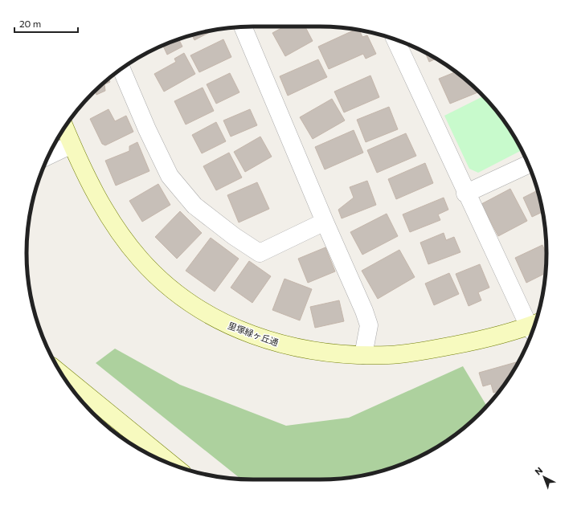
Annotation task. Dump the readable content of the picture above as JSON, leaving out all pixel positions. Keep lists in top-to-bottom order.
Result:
{
  "streets": {
    "street": ["里塚緑ヶ丘通"]
  },
  "scale_bar": "20 m",
  "north": "top left"
}
